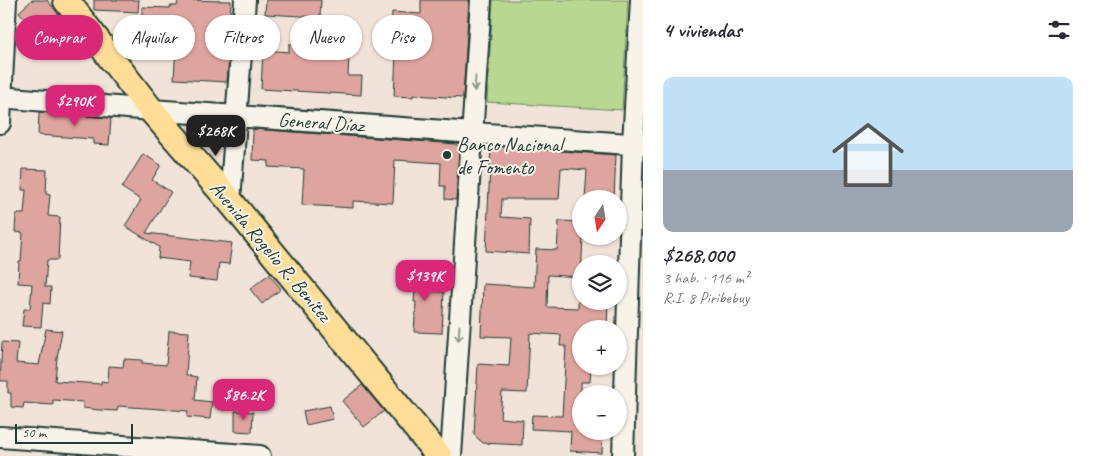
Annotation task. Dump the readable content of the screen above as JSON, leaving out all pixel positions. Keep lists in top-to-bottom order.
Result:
{
  "streets": {
    "main road": ["Avenida Rogelio R. Benítez"],
    "street": ["General Díaz"]
  },
  "crossings": [
    ["General Díaz", "Avenida Rogelio R. Benítez"]
  ],
  "places": ["Banco Nacional de Fomento"],
  "scale_bar": "50 m",
  "north": "bottom",
  "page": {
    "heading": "4 viviendas",
    "chip": [
      "Comprar",
      "Alquilar",
      "Filtros",
      "Nuevo",
      "Piso"
    ],
    "list": [
      {
        "name": "$268,000",
        "note": "3 hab. · 116 m² · R.I. 8 Piribebuy"
      }
    ],
    "price": [
      "$290K",
      "$268K",
      "$139K",
      "$86.2K"
    ],
    "map_buttons": ["+", "−"],
    "scale": "50 m"
  }
}
